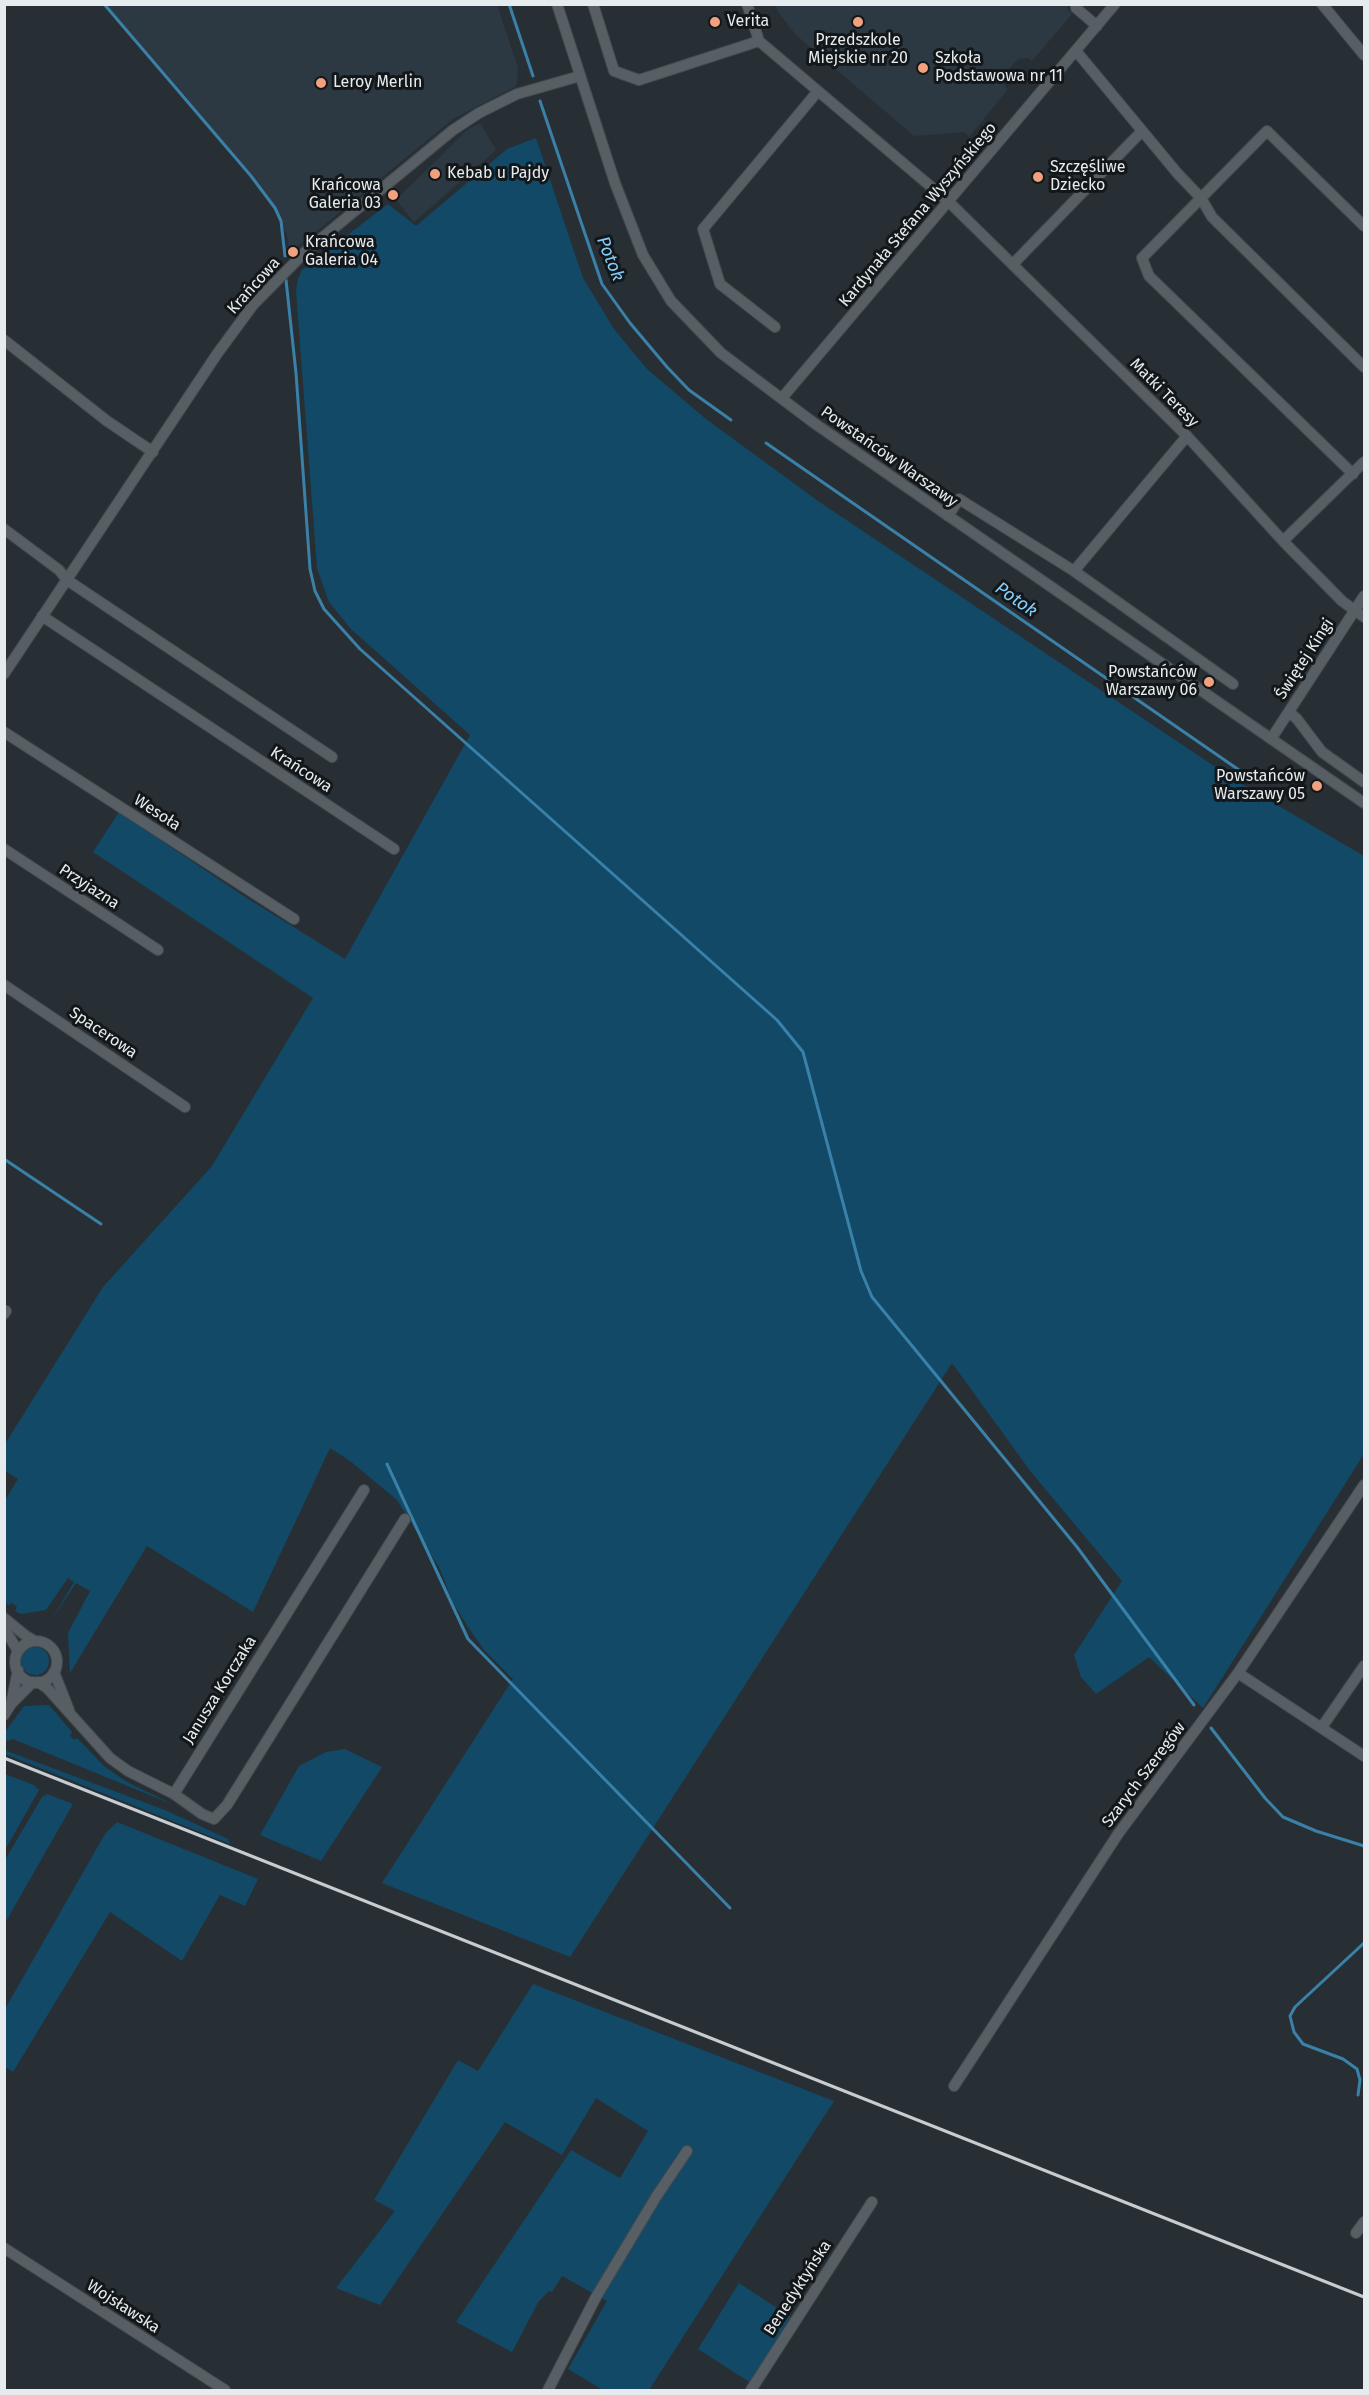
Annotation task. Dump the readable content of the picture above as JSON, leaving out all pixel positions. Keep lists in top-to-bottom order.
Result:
{
  "streets": {
    "street": [
      "Kardynała Stefana Wyszyńskiego",
      "Krańcowa",
      "Matki Teresy",
      "Powstańców Warszawy",
      "Świętej Kingi",
      "Wesoła",
      "Przyjazna",
      "Spacerowa",
      "Janusza Korczaka",
      "Szarych Szeregów",
      "Benedyktyńska",
      "Wojsławska"
    ]
  },
  "crossings": [
    ["Kardynała Stefana Wyszyńskiego", "Matki Teresy"],
    ["Kardynała Stefana Wyszyńskiego", "Powstańców Warszawy"],
    ["Krańcowa", "Powstańców Warszawy"],
    ["Matki Teresy", "Świętej Kingi"],
    ["Powstańców Warszawy", "Świętej Kingi"]
  ],
  "water": ["Potok"],
  "places": [
    "Verita",
    "Przedszkole Miejskie nr 20",
    "Szkoła Podstawowa nr 11",
    "Leroy Merlin",
    "Kebab u Pajdy",
    "Szczęśliwe Dziecko",
    "Krańcowa Galeria 03",
    "Krańcowa Galeria 04",
    "Powstańców Warszawy 06",
    "Powstańców Warszawy 05"
  ]
}
